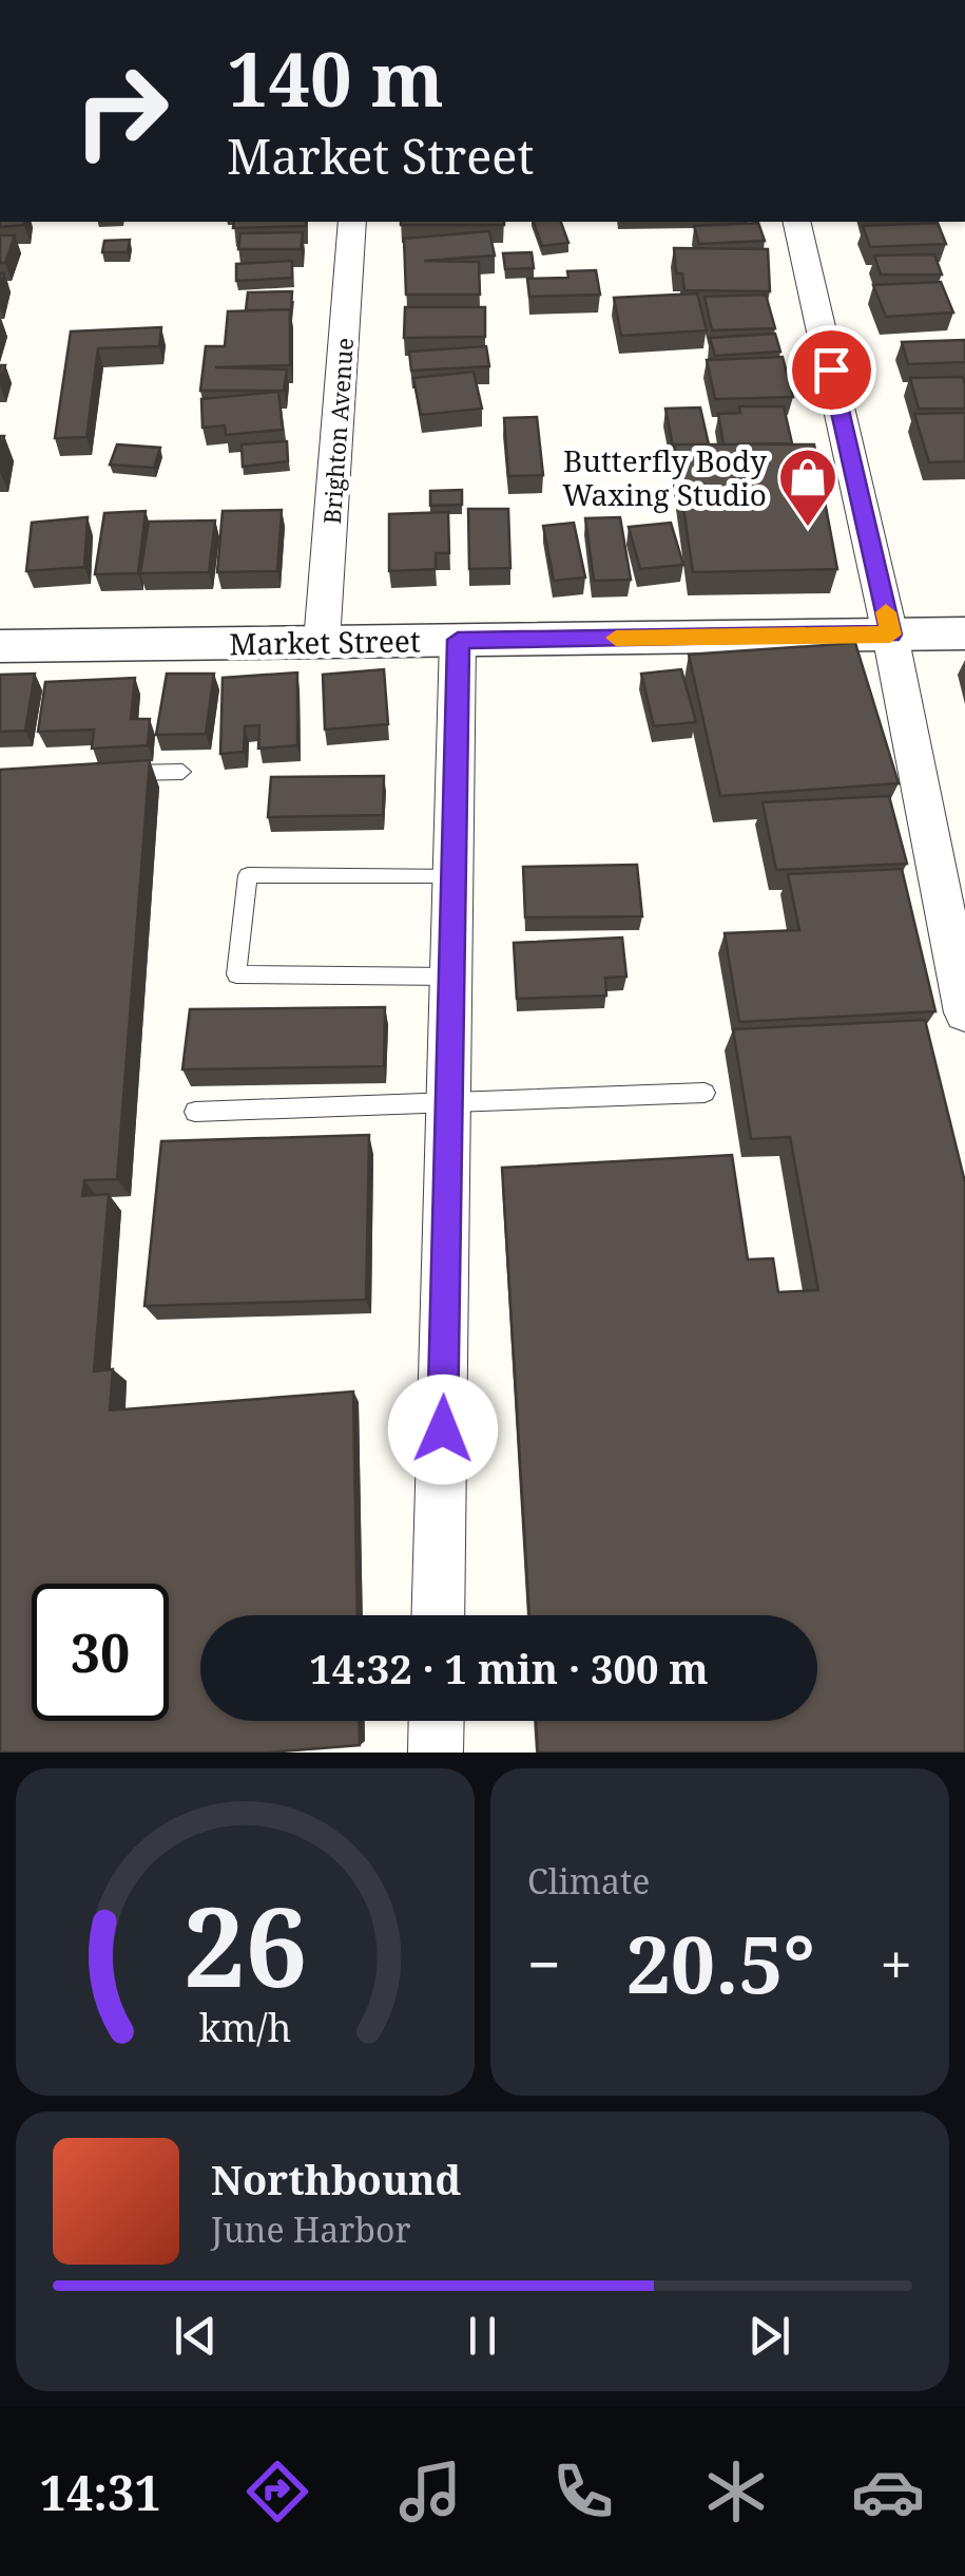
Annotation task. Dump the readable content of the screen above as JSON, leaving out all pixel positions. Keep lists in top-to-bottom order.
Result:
{
  "streets": {
    "street": ["Brighton Avenue", "Market Street"]
  },
  "crossings": [
    ["Brighton Avenue", "Market Street"]
  ],
  "places": {
    "shop": ["Butterfly Body Waxing Studio"]
  },
  "page": {
    "turn": ["140 m", "Market Street"],
    "limit": "30",
    "trip": "14:32 · 1 min · 300 m",
    "tile": "Climate",
    "heat": ["−", "20.5°", "+"],
    "song": ["Northbound", "June Harbor"],
    "tabs": "14:31",
    "gauge": ["26", "km/h"]
  }
}
